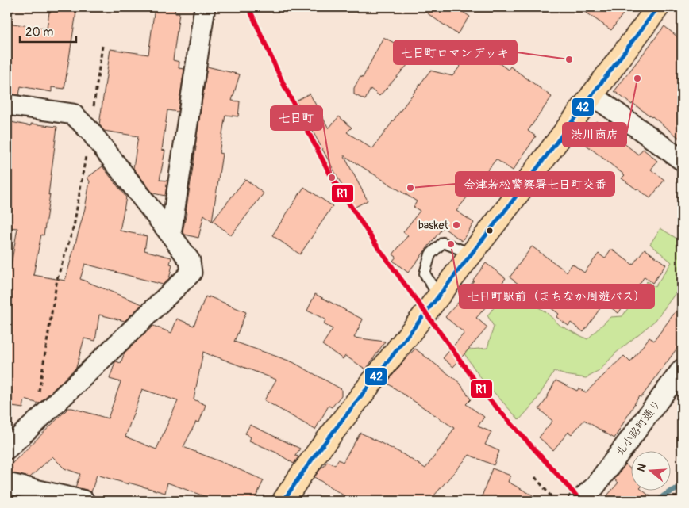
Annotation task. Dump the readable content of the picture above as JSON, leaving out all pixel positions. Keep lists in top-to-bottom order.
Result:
{
  "streets": {
    "street": ["北小路町通り"]
  },
  "places": [
    "七日町ロマンデッキ",
    "渋川商店",
    "七日町",
    "会津若松警察署七日町交番",
    "basket",
    "七日町駅前（まちなか周遊バス）"
  ],
  "lines": ["transit line R1", "transit line 42"],
  "scale_bar": "20 m",
  "north": "left"
}
